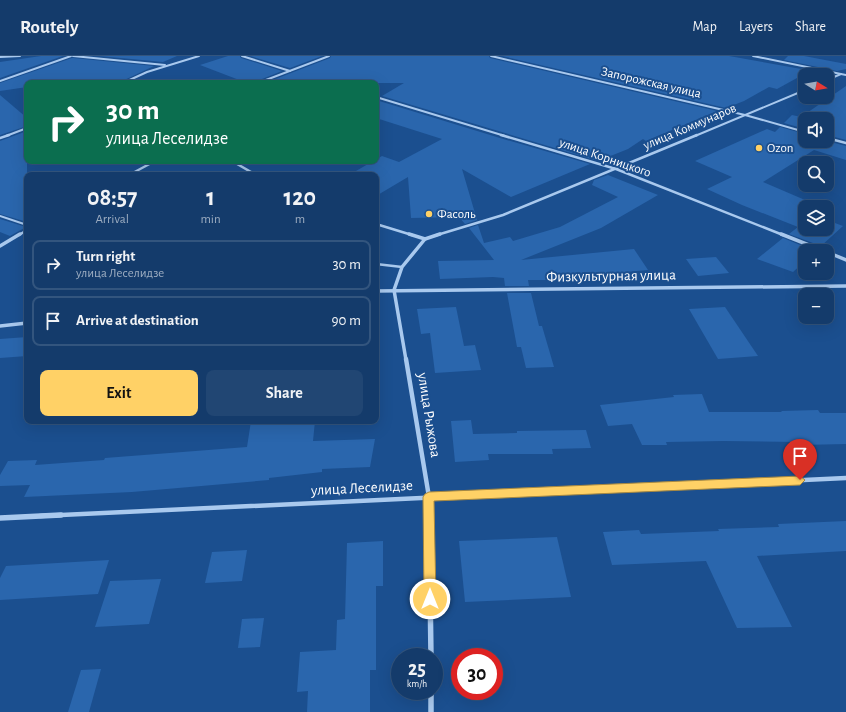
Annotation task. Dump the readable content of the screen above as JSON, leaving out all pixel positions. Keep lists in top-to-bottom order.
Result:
{
  "streets": {
    "street": [
      "Запорожская улица",
      "улица Коммунаров",
      "улица Корницкого",
      "Физкультурная улица",
      "улица Рыжова",
      "улица Леселидзе"
    ]
  },
  "crossings": [
    ["Запорожская улица", "улица Коммунаров"],
    ["улица Коммунаров", "улица Корницкого"],
    ["улица Коммунаров", "улица Рыжова"],
    ["Физкультурная улица", "улица Рыжова"],
    ["улица Рыжова", "улица Леселидзе"]
  ],
  "places": ["Ozon", "Фасоль"],
  "north": "right",
  "page": {
    "header": "Routely",
    "nav": ["Map", "Layers", "Share"],
    "map_buttons": ["+", "−"],
    "turn": ["30 m", "улица Леселидзе"],
    "eta": [
      "08:57",
      "Arrival",
      "1",
      "min",
      "120",
      "m"
    ],
    "list": [
      {
        "name": "Turn right",
        "note": "улица Леселидзе",
        "value": "30 m"
      },
      {
        "name": "Arrive at destination",
        "value": "90 m"
      }
    ],
    "buttons": ["Exit", "Share"],
    "speed": "25 km/h",
    "limit": "30"
  }
}
